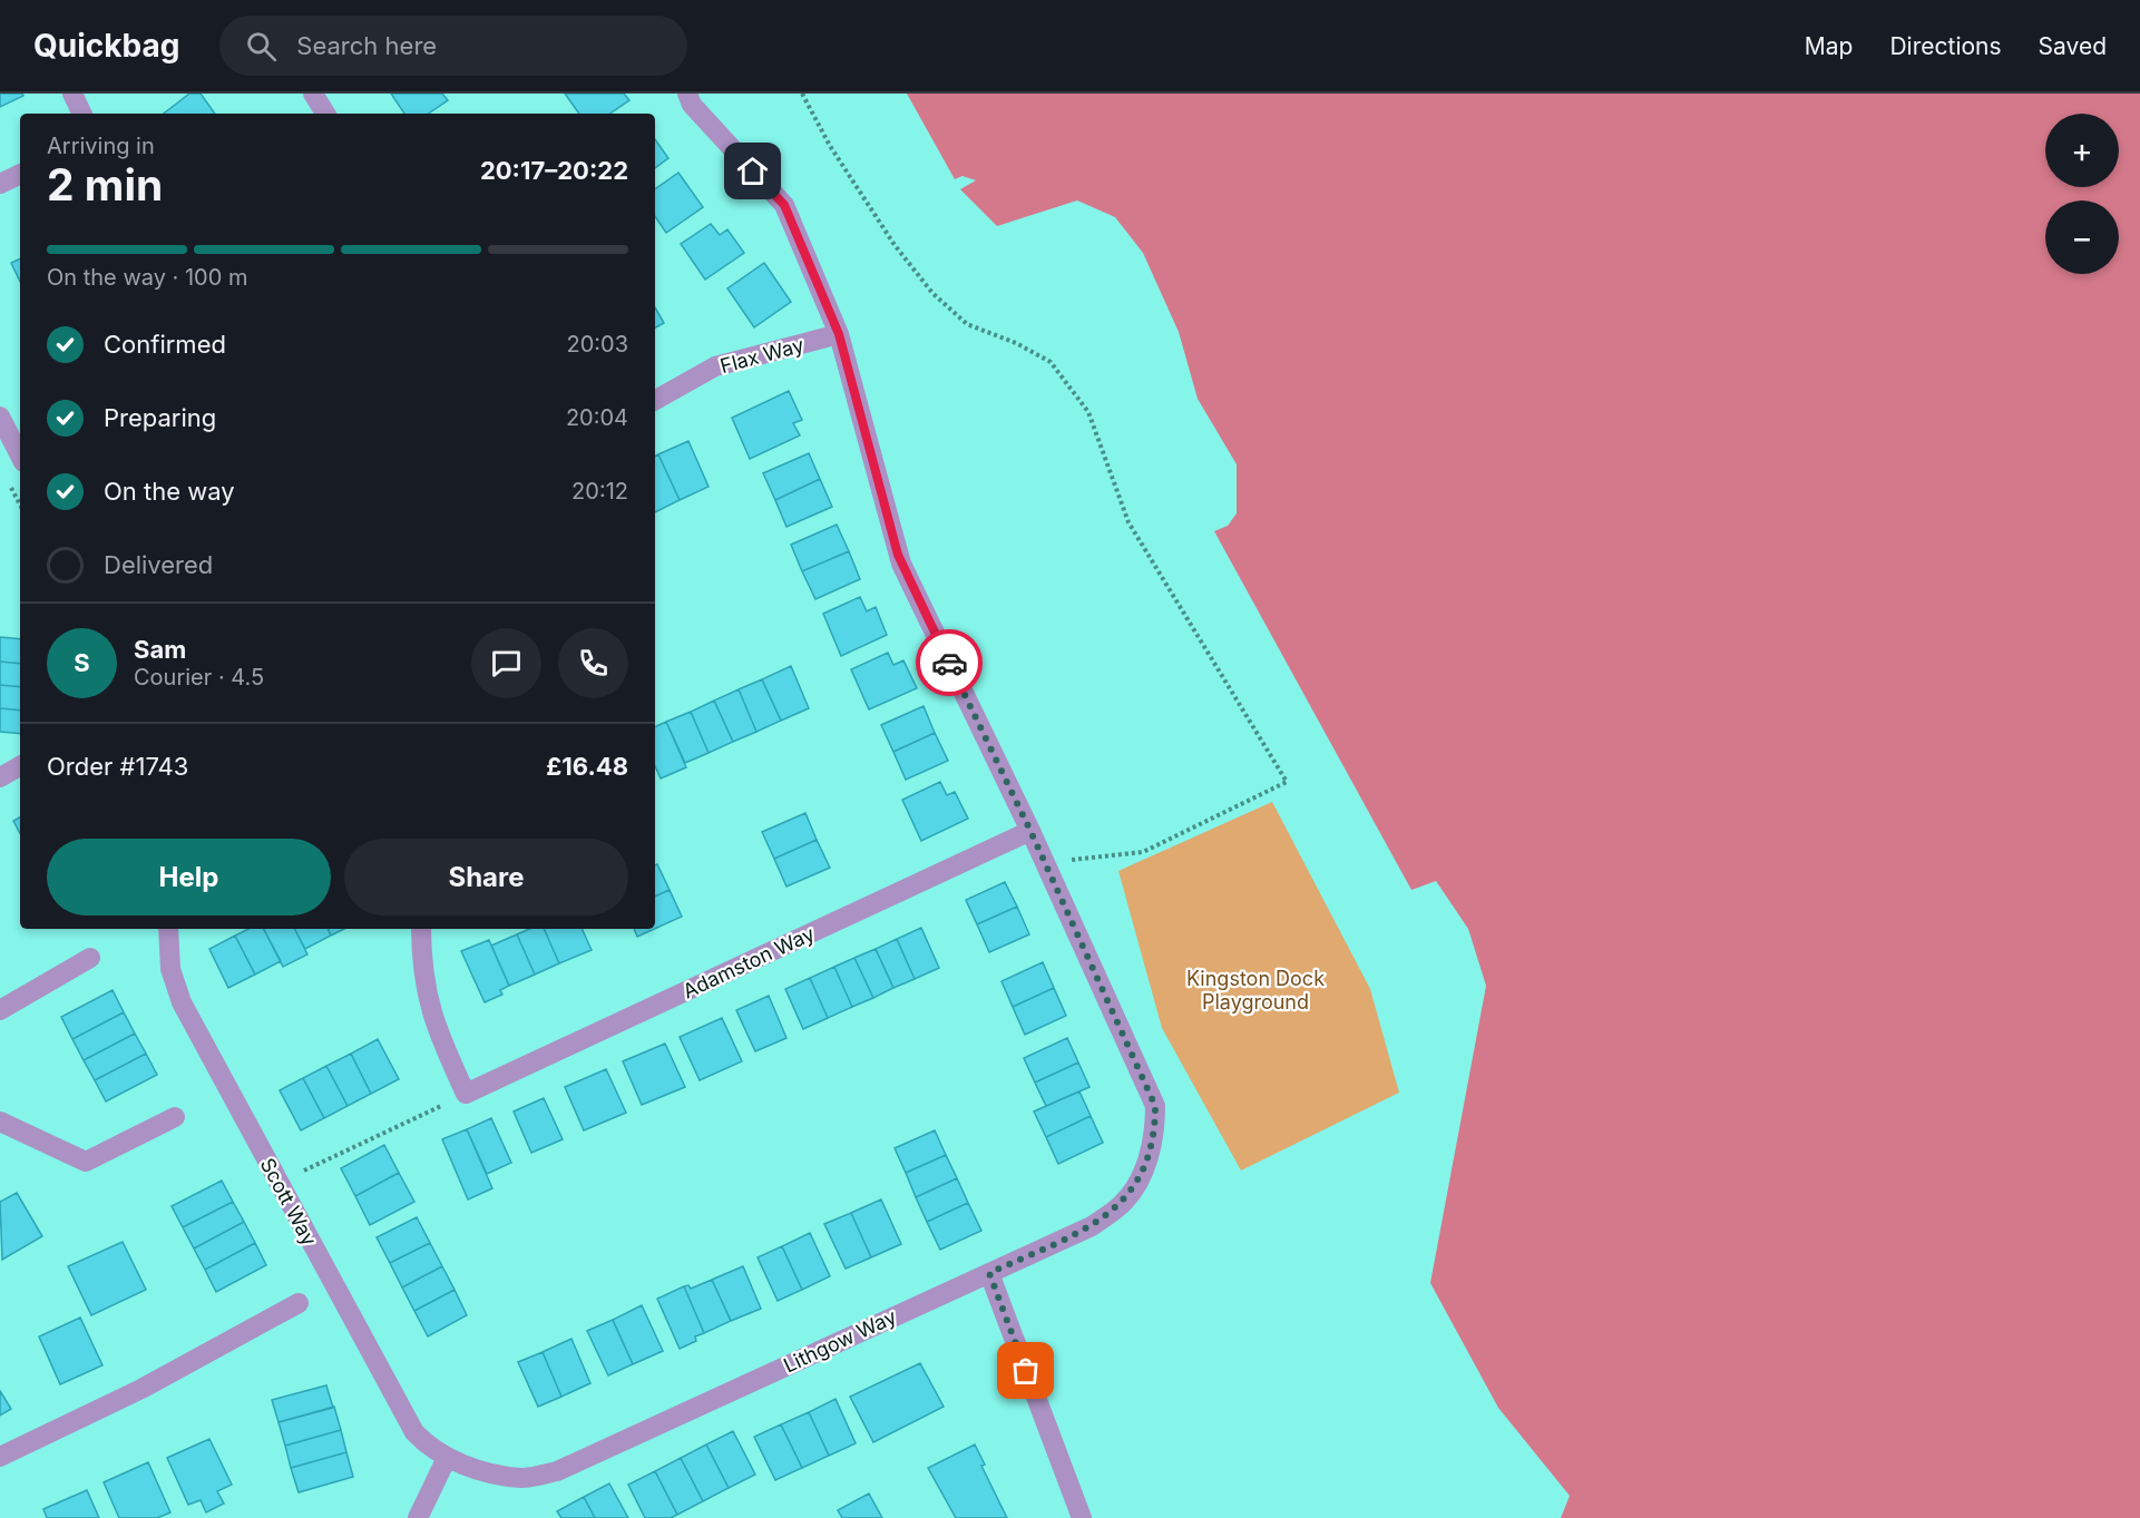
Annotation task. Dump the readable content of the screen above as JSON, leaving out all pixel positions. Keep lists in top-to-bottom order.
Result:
{
  "streets": {
    "street": [
      "Flax Way",
      "Adamston Way",
      "Scott Way",
      "Lithgow Way"
    ]
  },
  "crossings": [
    ["Flax Way", "Lithgow Way"],
    ["Adamston Way", "Lithgow Way"],
    ["Scott Way", "Lithgow Way"]
  ],
  "parks": ["Kingston Dock Playground"],
  "page": {
    "header": "Quickbag",
    "search": "Search here",
    "nav": ["Map", "Directions", "Saved"],
    "map_buttons": ["+", "−"],
    "heading": ["2 min", "Arriving in", "20:17–20:22"],
    "panel": [
      "Sam",
      "Courier · 4.5",
      "Order #1743",
      "£16.48"
    ],
    "bar": "On the way · 100 m",
    "list": [
      ["Confirmed", "20:03"],
      ["Preparing", "20:04"],
      ["On the way", "20:12"],
      "Delivered"
    ],
    "round": "S",
    "buttons": ["Help", "Share"]
  }
}
